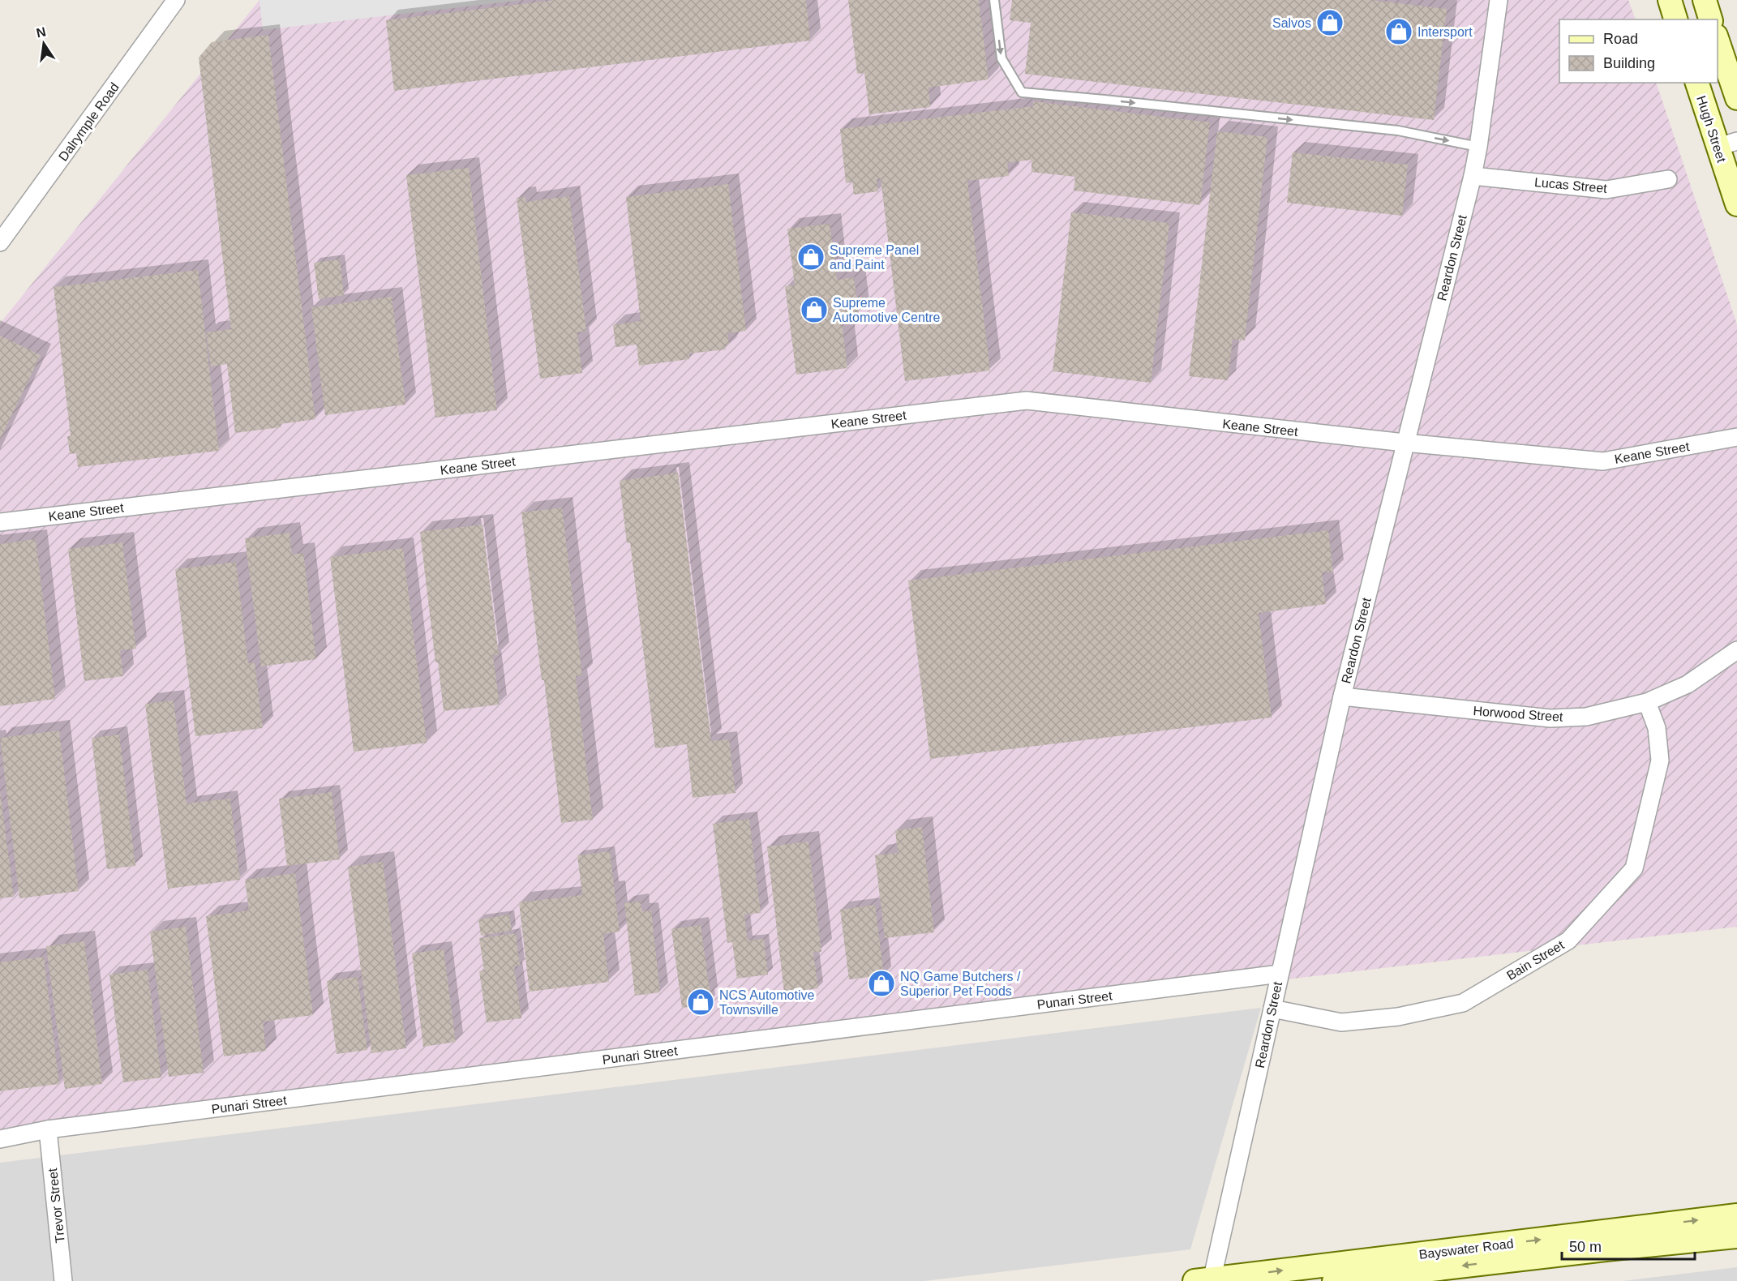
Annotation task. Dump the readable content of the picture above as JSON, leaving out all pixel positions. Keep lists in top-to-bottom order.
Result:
{
  "streets": {
    "main road": ["Hugh Street", "Bayswater Road"],
    "street": [
      "Dalrymple Road",
      "Lucas Street",
      "Reardon Street",
      "Keane Street",
      "Horwood Street",
      "Bain Street",
      "Punari Street",
      "Trevor Street"
    ]
  },
  "crossings": [
    ["Lucas Street", "Reardon Street"],
    ["Reardon Street", "Keane Street"],
    ["Reardon Street", "Horwood Street"],
    ["Reardon Street", "Bain Street"],
    ["Reardon Street", "Punari Street"],
    ["Reardon Street", "Bayswater Road"],
    ["Horwood Street", "Bain Street"],
    ["Punari Street", "Trevor Street"]
  ],
  "places": {
    "shop": [
      "Salvos",
      "Intersport",
      "Supreme Panel and Paint",
      "Supreme Automotive Centre",
      "NQ Game Butchers / Superior Pet Foods",
      "NCS Automotive Townsville"
    ]
  },
  "legend": ["Road", "Building"],
  "scale_bar": "50 m",
  "north": "top"
}
